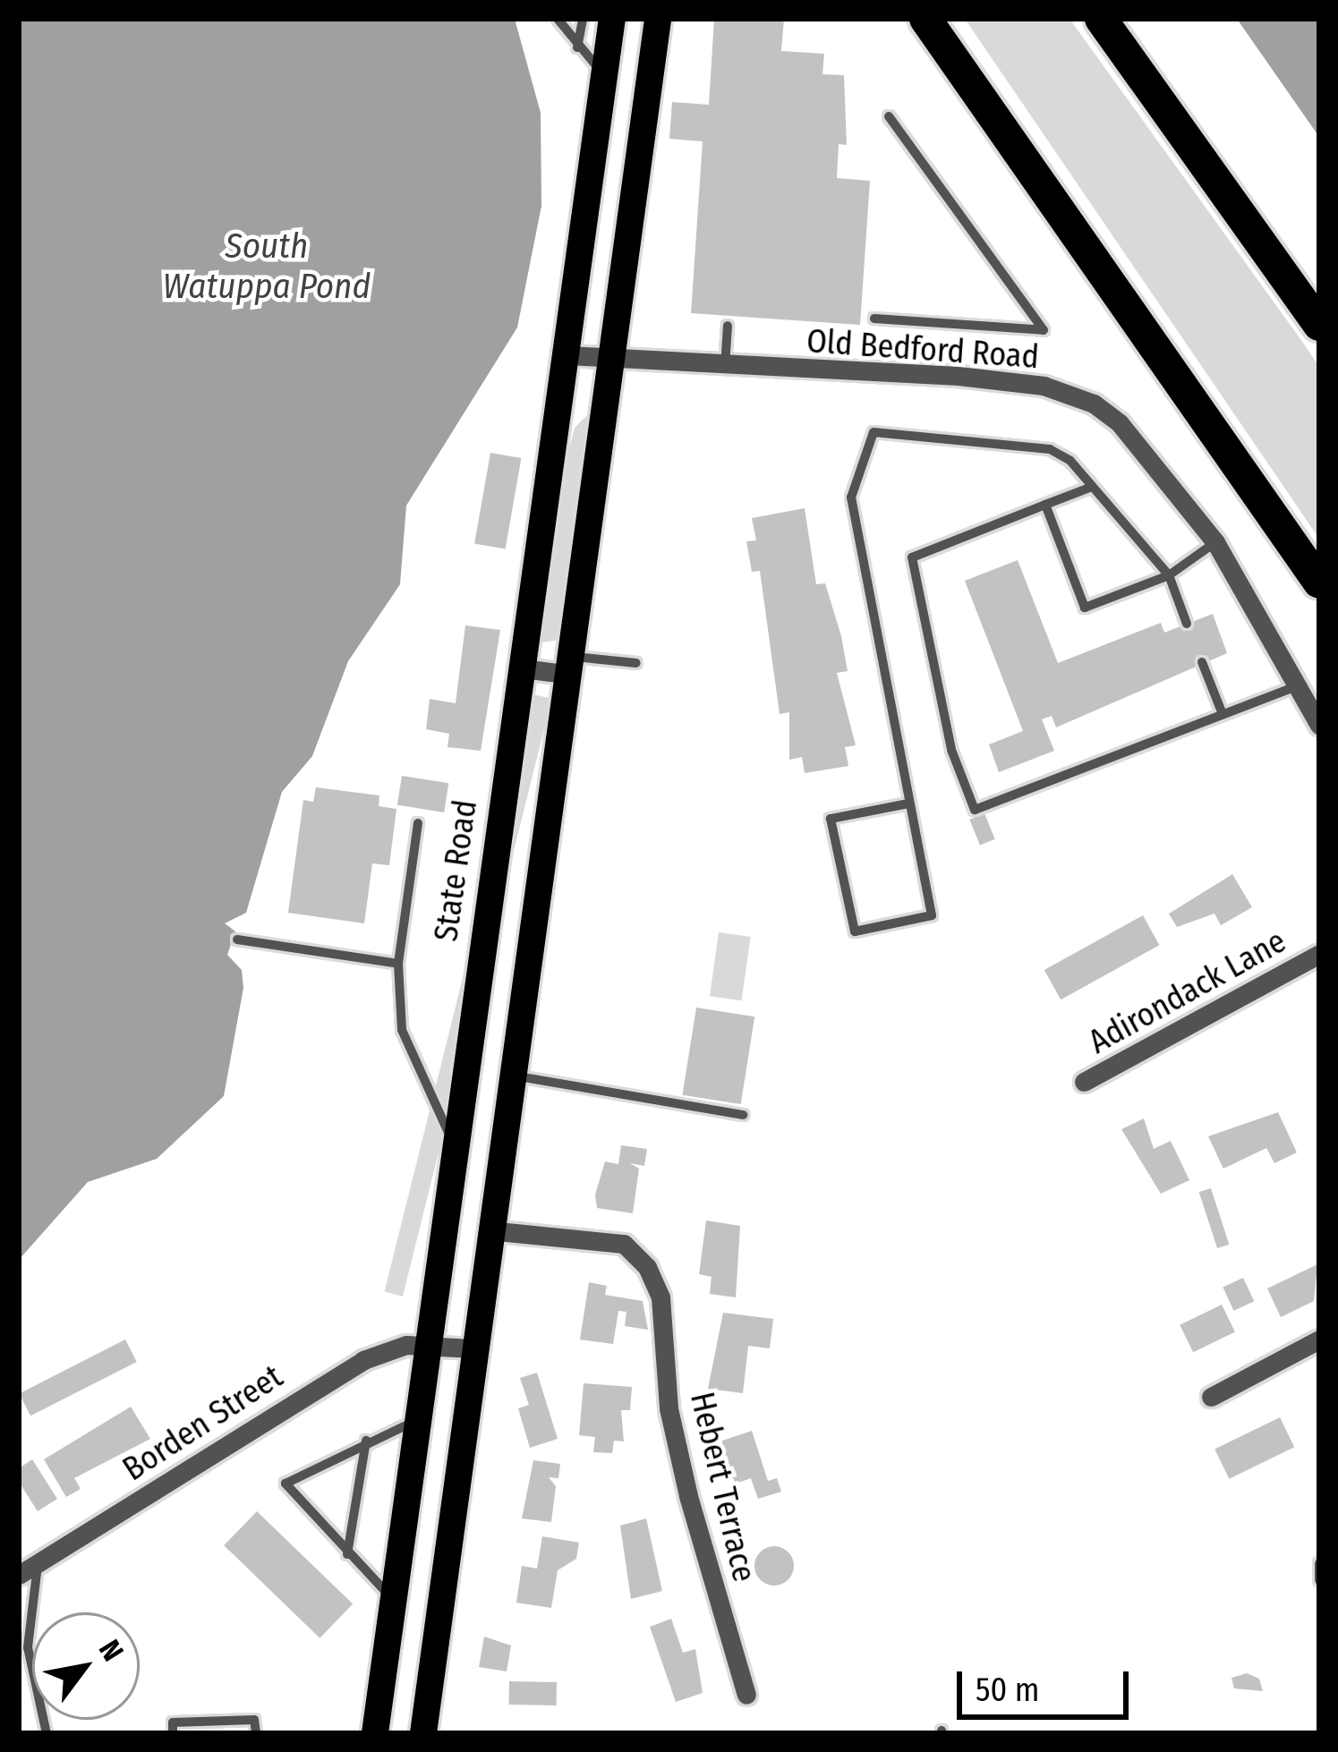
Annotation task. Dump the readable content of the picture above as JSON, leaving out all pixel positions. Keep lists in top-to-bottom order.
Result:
{
  "streets": {
    "main road": ["State Road"],
    "street": [
      "Old Bedford Road",
      "Adirondack Lane",
      "Borden Street",
      "Hebert Terrace"
    ]
  },
  "crossings": [
    ["Old Bedford Road", "State Road"],
    ["State Road", "Borden Street"]
  ],
  "water": ["South Watuppa Pond"],
  "scale_bar": "50 m",
  "north": "top right"
}
